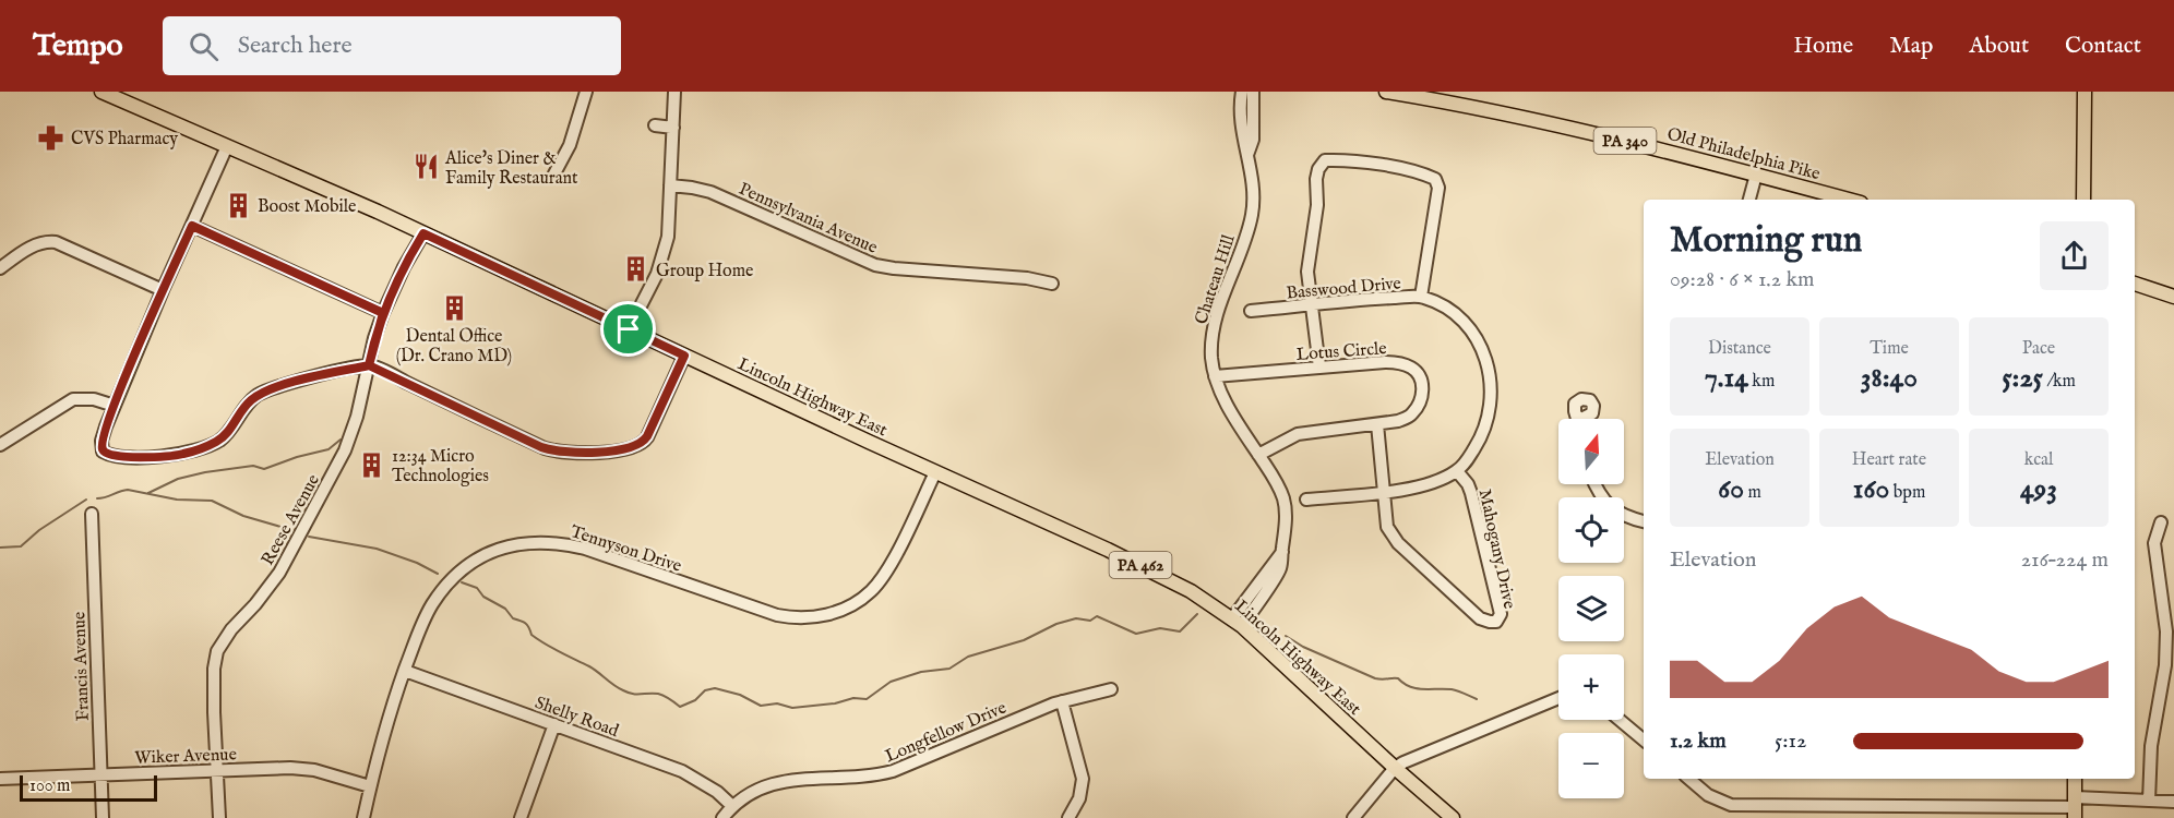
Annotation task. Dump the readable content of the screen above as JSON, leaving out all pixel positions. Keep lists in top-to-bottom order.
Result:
{
  "streets": {
    "main road": [
      "PA 340",
      "Old Philadelphia Pike",
      "Lincoln Highway East",
      "PA 462"
    ],
    "street": [
      "Pennsylvania Avenue",
      "Chateau Hill",
      "Basswood Drive",
      "Lotus Circle",
      "Reese Avenue",
      "Tennyson Drive",
      "Mahogany Drive",
      "Francis Avenue",
      "Shelly Road",
      "Longfellow Drive",
      "Wiker Avenue"
    ]
  },
  "crossings": [
    ["Chateau Hill", "Lotus Circle"],
    ["Chateau Hill", "Lincoln Highway East"],
    ["Basswood Drive", "Mahogany Drive"],
    ["Lotus Circle", "Mahogany Drive"],
    ["Lincoln Highway East", "Reese Avenue"],
    ["Lincoln Highway East", "Tennyson Drive"],
    ["Reese Avenue", "Wiker Avenue"],
    ["Tennyson Drive", "Shelly Road"],
    ["Tennyson Drive", "Wiker Avenue"],
    ["Francis Avenue", "Wiker Avenue"],
    ["Shelly Road", "Longfellow Drive"]
  ],
  "places": {
    "pharmacy": ["CVS Pharmacy"],
    "restaurant": ["Alice's Diner & Family Restaurant"],
    "building": [
      "Boost Mobile",
      "Group Home",
      "Dental Office (Dr. Crano MD)",
      "12:34 Micro Technologies"
    ]
  },
  "scale_bar": "100 m",
  "north": "top",
  "page": {
    "header": "Tempo",
    "search": "Search here",
    "nav": [
      "Home",
      "Map",
      "About",
      "Contact"
    ],
    "heading": ["Morning run", "09:28 · 6 × 1.2 km"],
    "stats": [
      ["Distance", "7.14 km"],
      ["Time", "38:40"],
      ["Pace", "5:25 /km"],
      ["Elevation", "60 m"],
      ["Heart rate", "160 bpm"],
      ["kcal", "493"]
    ],
    "map_buttons": ["+", "−"],
    "chart": ["Elevation", "216–224 m"],
    "list": [
      {
        "name": "1.2 km",
        "note": "5:12"
      }
    ],
    "scale": "100 m"
  }
}
